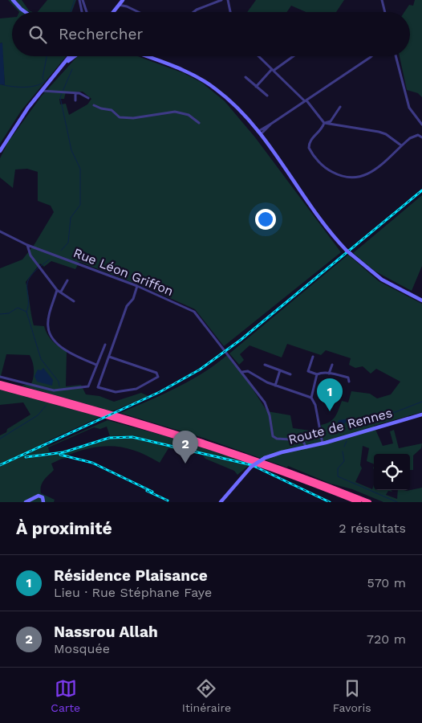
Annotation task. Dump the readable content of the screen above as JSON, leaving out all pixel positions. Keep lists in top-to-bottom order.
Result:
{
  "streets": {
    "main road": ["Route de Rennes"],
    "street": ["Rue Léon Griffon"]
  },
  "crossings": [
    ["Rue Léon Griffon", "Route de Rennes"]
  ],
  "page": {
    "search": "Rechercher",
    "pins": ["1", "2"],
    "heading": ["À proximité", "2 résultats"],
    "list": [
      {
        "mark": "1",
        "name": "Résidence Plaisance",
        "note": "Lieu · Rue Stéphane Faye",
        "value": "570 m"
      },
      {
        "mark": "2",
        "name": "Nassrou Allah",
        "note": "Mosquée",
        "value": "720 m"
      }
    ],
    "nav": ["Carte", "Itinéraire", "Favoris"]
  }
}
